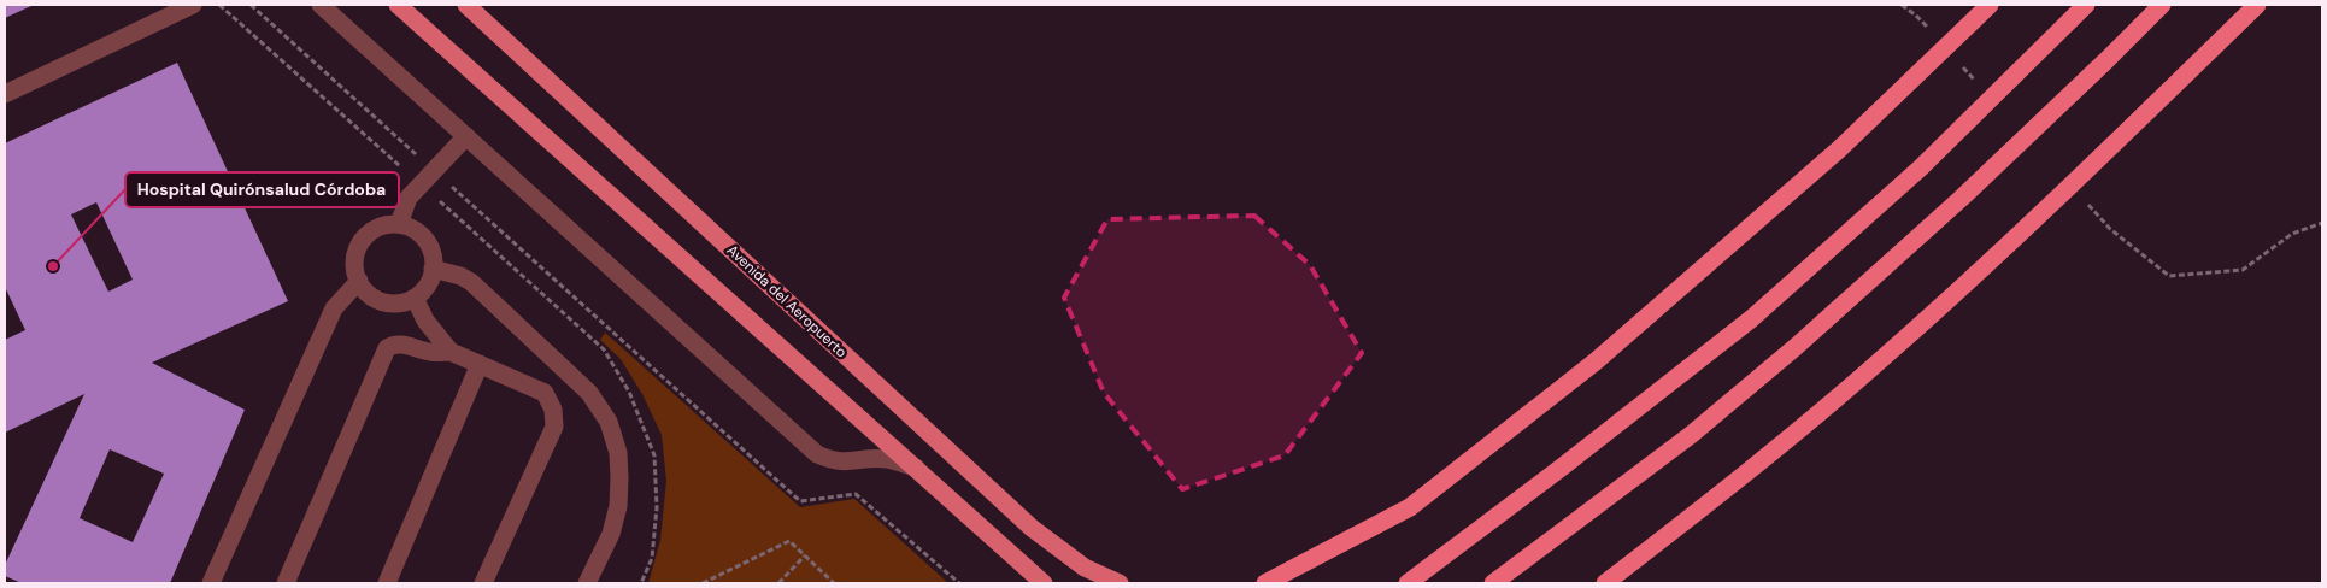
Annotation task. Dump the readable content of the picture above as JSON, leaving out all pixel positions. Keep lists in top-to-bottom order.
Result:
{
  "streets": {
    "main road": ["Avenida del Aeropuerto"]
  },
  "places": ["Hospital Quirónsalud Córdoba"]
}
